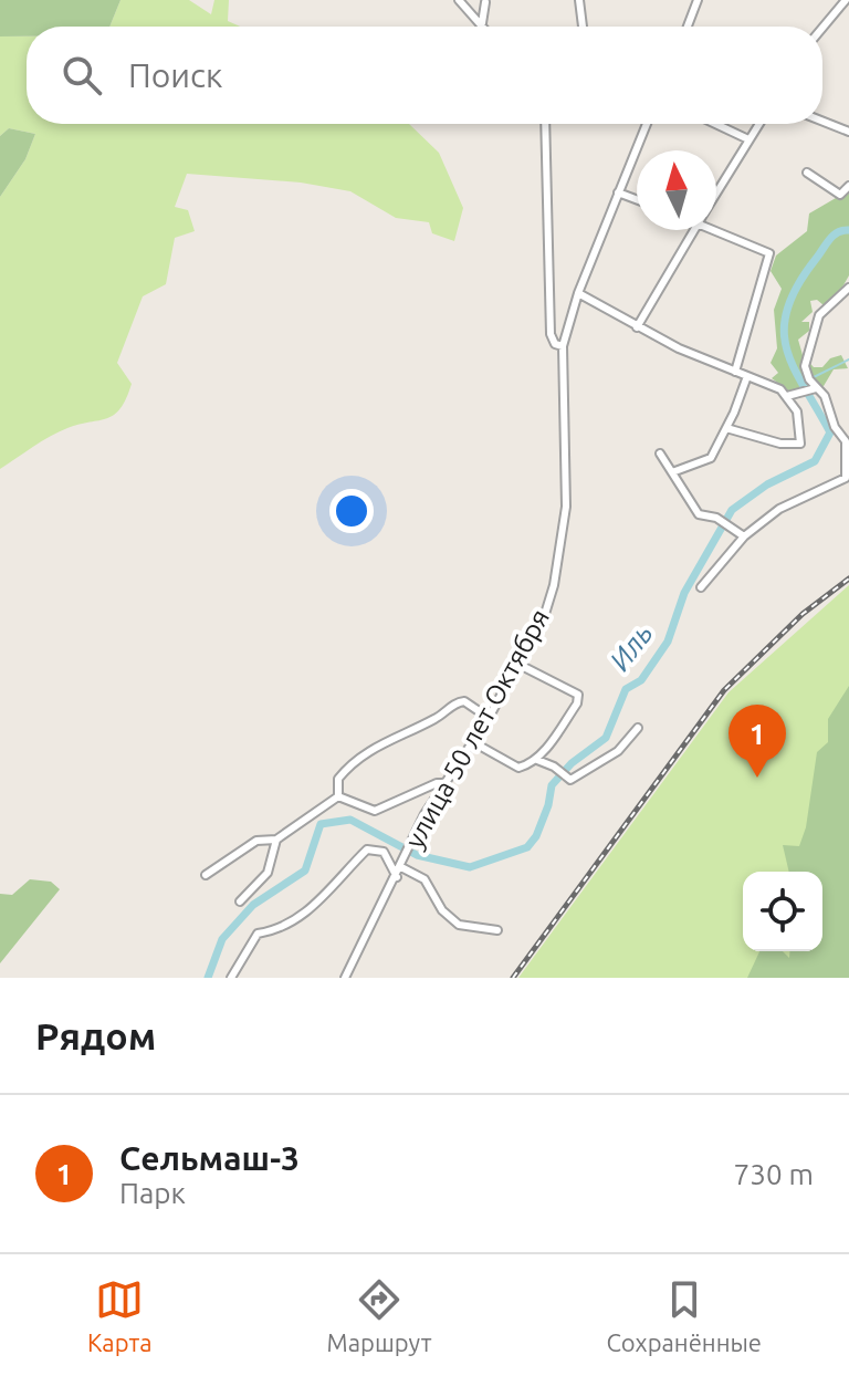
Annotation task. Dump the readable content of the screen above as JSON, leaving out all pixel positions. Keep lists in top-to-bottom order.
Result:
{
  "streets": {
    "street": ["улица 50 лет Октября"]
  },
  "water": ["Иль"],
  "north": "top",
  "page": {
    "search": "Поиск",
    "pins": "1",
    "heading": "Рядом",
    "list": [
      {
        "mark": "1",
        "name": "Сельмаш-3",
        "note": "Парк",
        "value": "730 m"
      }
    ],
    "nav": ["Карта", "Маршрут", "Сохранённые"]
  }
}
